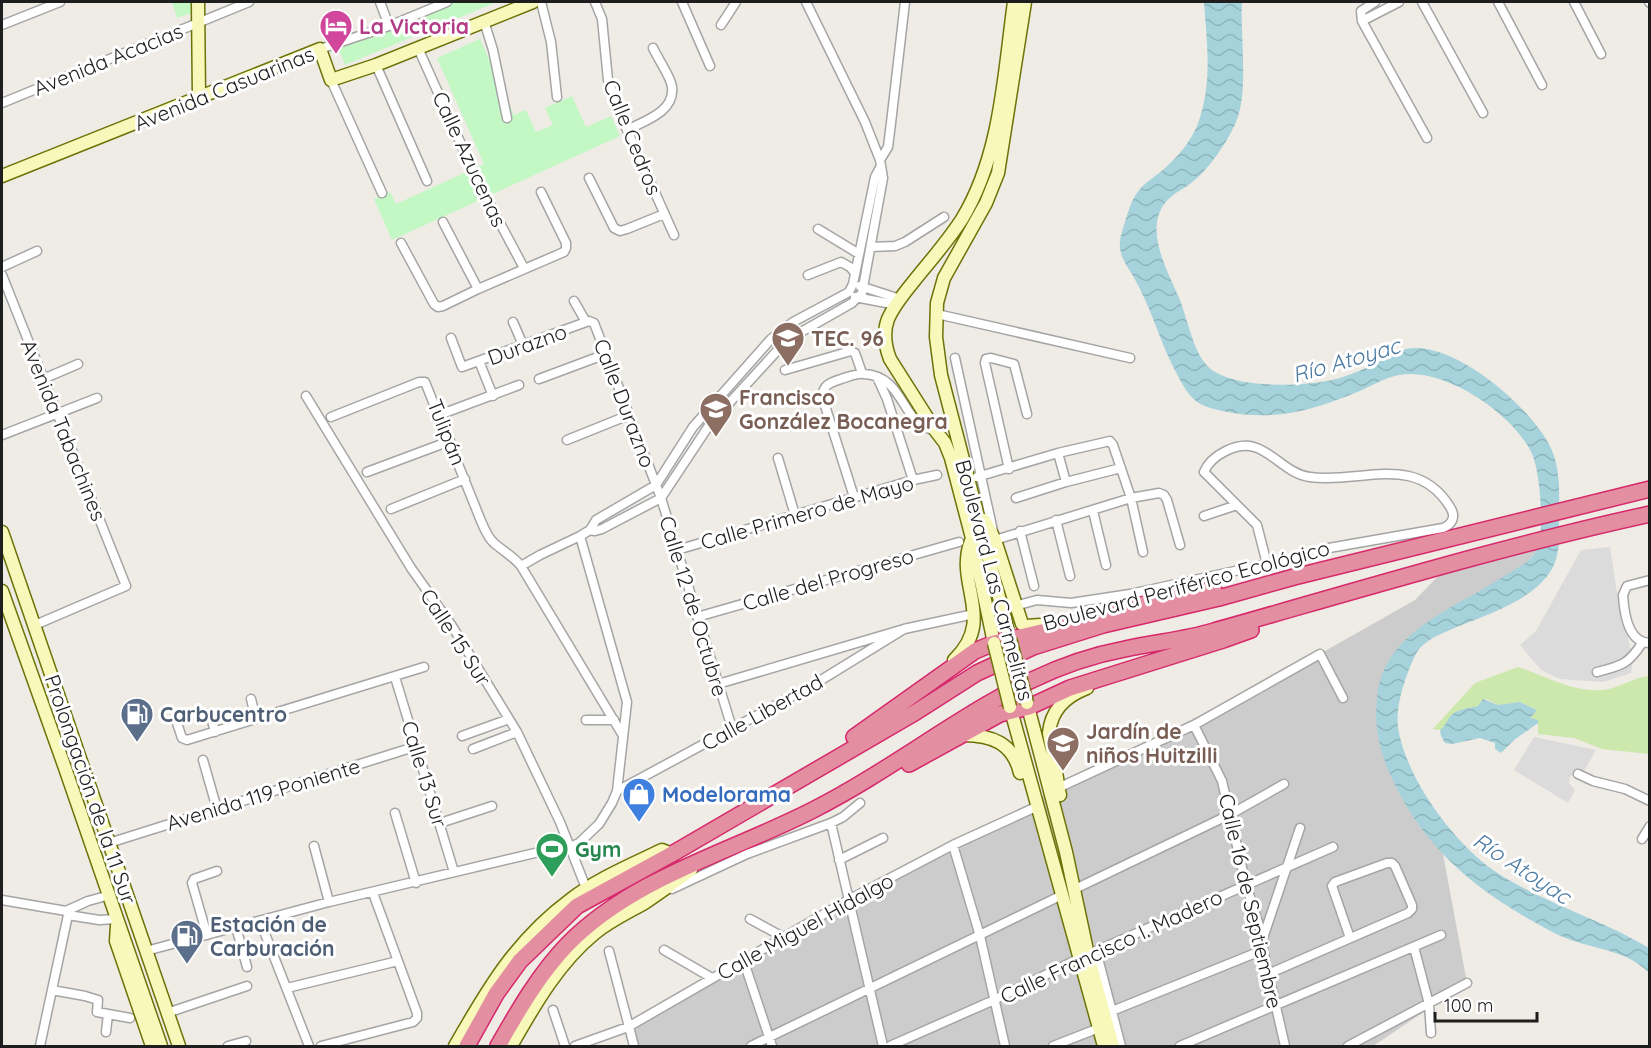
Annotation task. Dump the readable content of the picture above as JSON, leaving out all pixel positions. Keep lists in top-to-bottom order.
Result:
{
  "streets": {
    "highway": ["Boulevard Periférico Ecológico"],
    "main road": ["Avenida Casuarinas", "Boulevard Las Carmelitas", "Prolongación de la 11 Sur"],
    "street": [
      "Avenida Acacias",
      "Calle Cedros",
      "Calle Azucenas",
      "Durazno",
      "Calle Durazno",
      "Avenida Tabachines",
      "Tulipán",
      "Calle Primero de Mayo",
      "Calle del Progreso",
      "Calle 12 de Octubre",
      "Calle 15 Sur",
      "Calle Libertad",
      "Calle 13 Sur",
      "Avenida 119 Poniente",
      "Calle 16 de Septiembre",
      "Calle Miguel Hidalgo",
      "Calle Francisco I. Madero"
    ]
  },
  "crossings": [
    ["Durazno", "Calle Durazno"],
    ["Calle Durazno", "Calle 12 de Octubre"],
    ["Avenida Tabachines", "Prolongación de la 11 Sur"],
    ["Calle Primero de Mayo", "Calle 12 de Octubre"],
    ["Calle del Progreso", "Boulevard Las Carmelitas"],
    ["Calle del Progreso", "Calle 12 de Octubre"],
    ["Boulevard Las Carmelitas", "Calle Miguel Hidalgo"],
    ["Boulevard Las Carmelitas", "Calle Francisco I. Madero"],
    ["Boulevard Periférico Ecológico", "Calle 15 Sur"],
    ["Calle 12 de Octubre", "Calle Libertad"],
    ["Calle 13 Sur", "Avenida 119 Poniente"],
    ["Prolongación de la 11 Sur", "Avenida 119 Poniente"],
    ["Calle 16 de Septiembre", "Calle Francisco I. Madero"]
  ],
  "water": ["Río Atoyac"],
  "places": {
    "hotel": ["La Victoria"],
    "school or university": ["TEC. 96", "Francisco González Bocanegra", "Jardín de niños Huitzilli"],
    "fuel station": ["Carbucentro", "Estación de Carburación"],
    "shop": ["Modelorama"],
    "sports": ["Gym"]
  },
  "scale_bar": "100 m"
}
